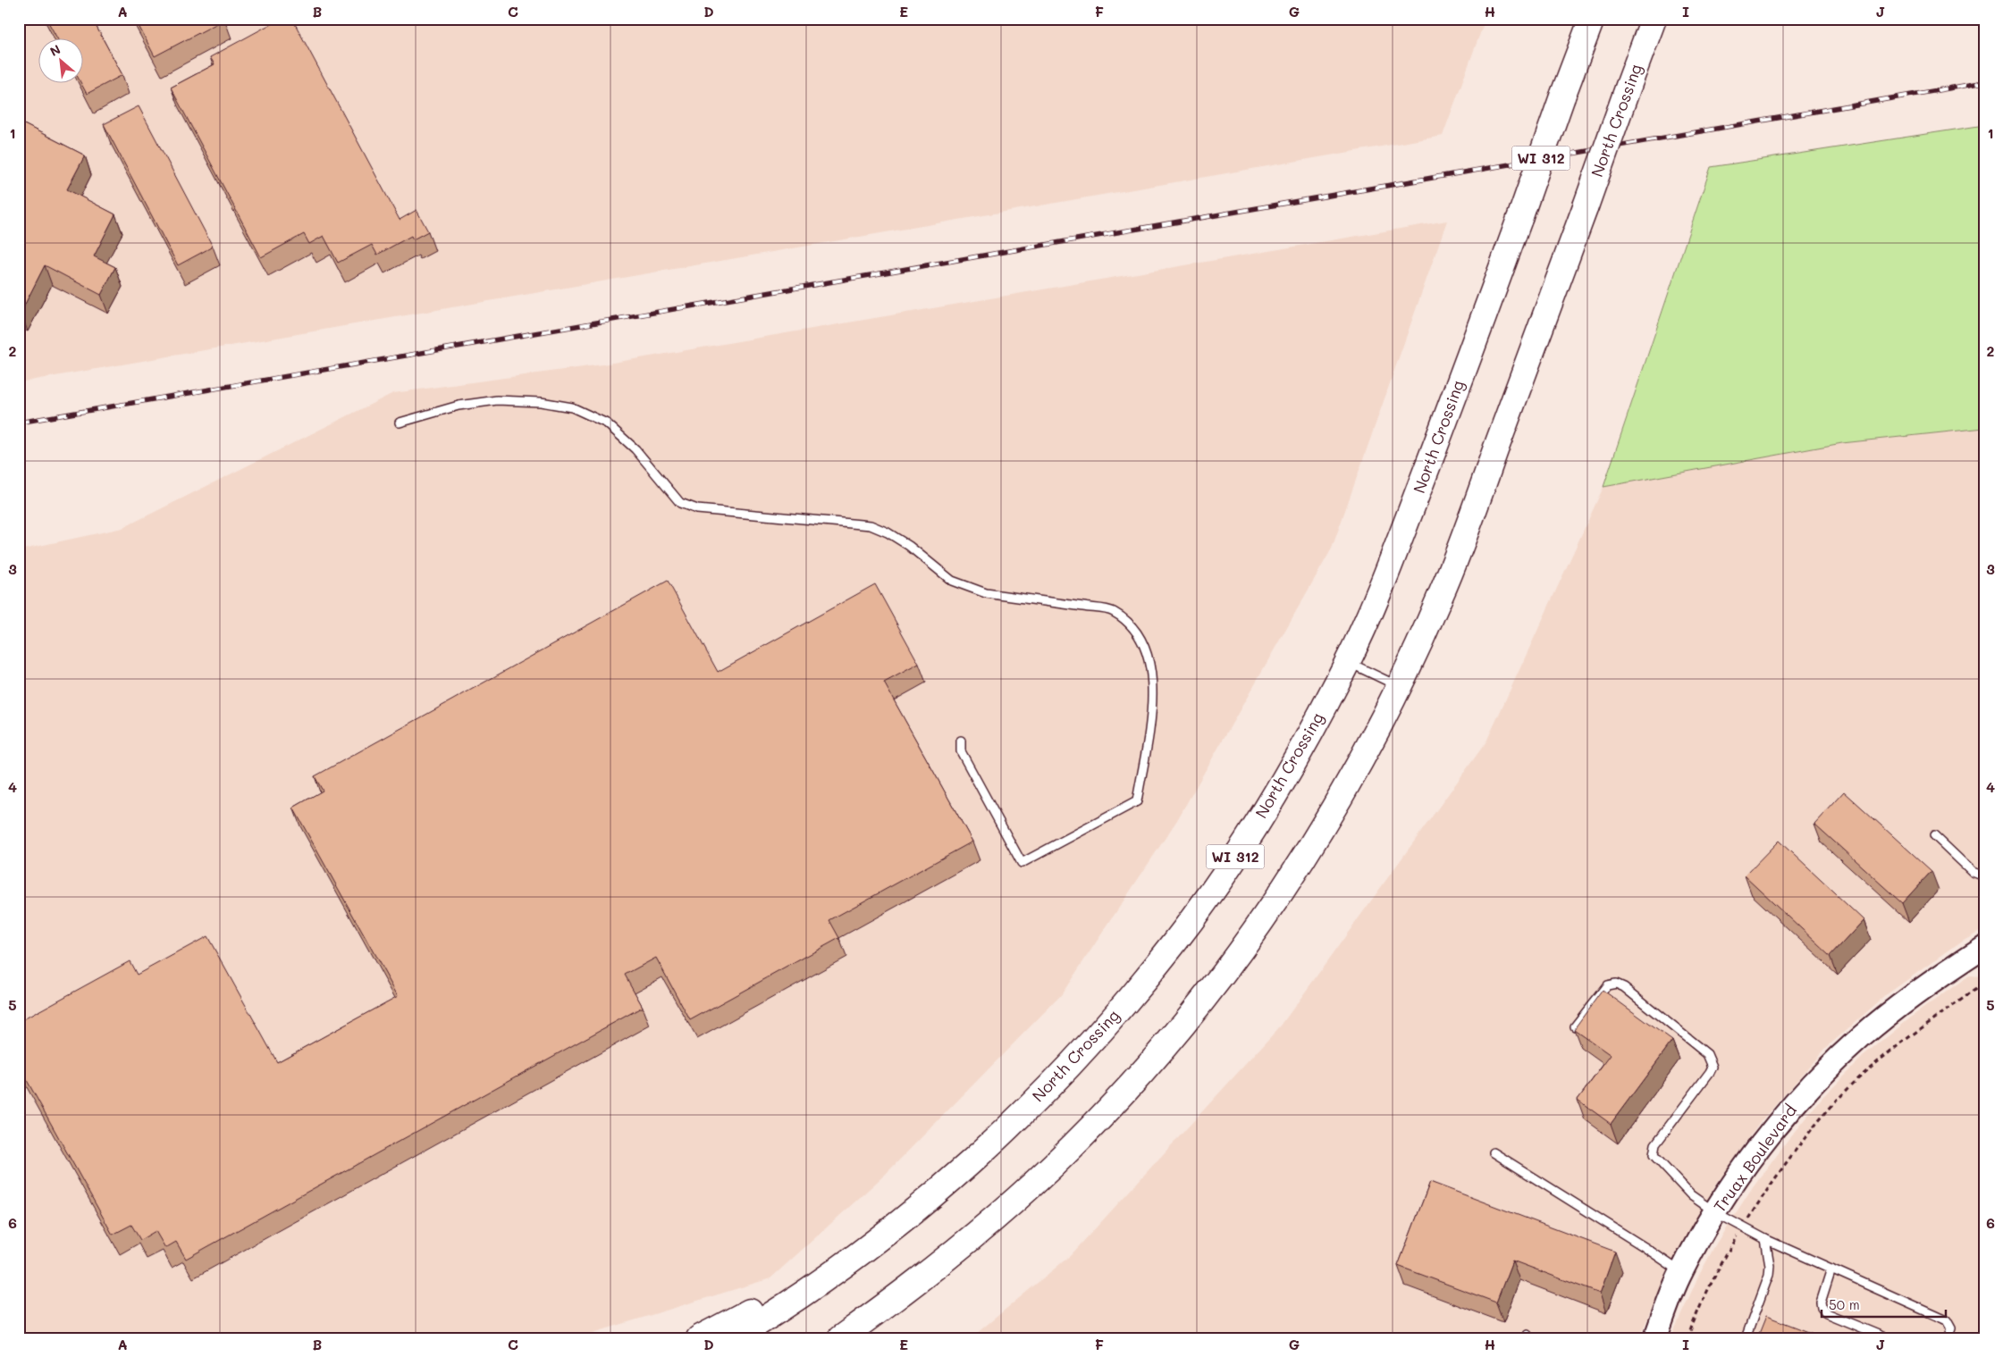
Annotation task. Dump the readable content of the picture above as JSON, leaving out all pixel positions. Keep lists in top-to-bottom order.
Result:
{
  "streets": {
    "main road": ["North Crossing", "WI 312", "Truax Boulevard"]
  },
  "scale_bar": "50 m",
  "north": "top left",
  "grid": {
    "columns": [
      "A",
      "B",
      "C",
      "D",
      "E",
      "F",
      "G",
      "H",
      "I",
      "J"
    ],
    "rows": [
      "1",
      "2",
      "3",
      "4",
      "5",
      "6"
    ]
  }
}
